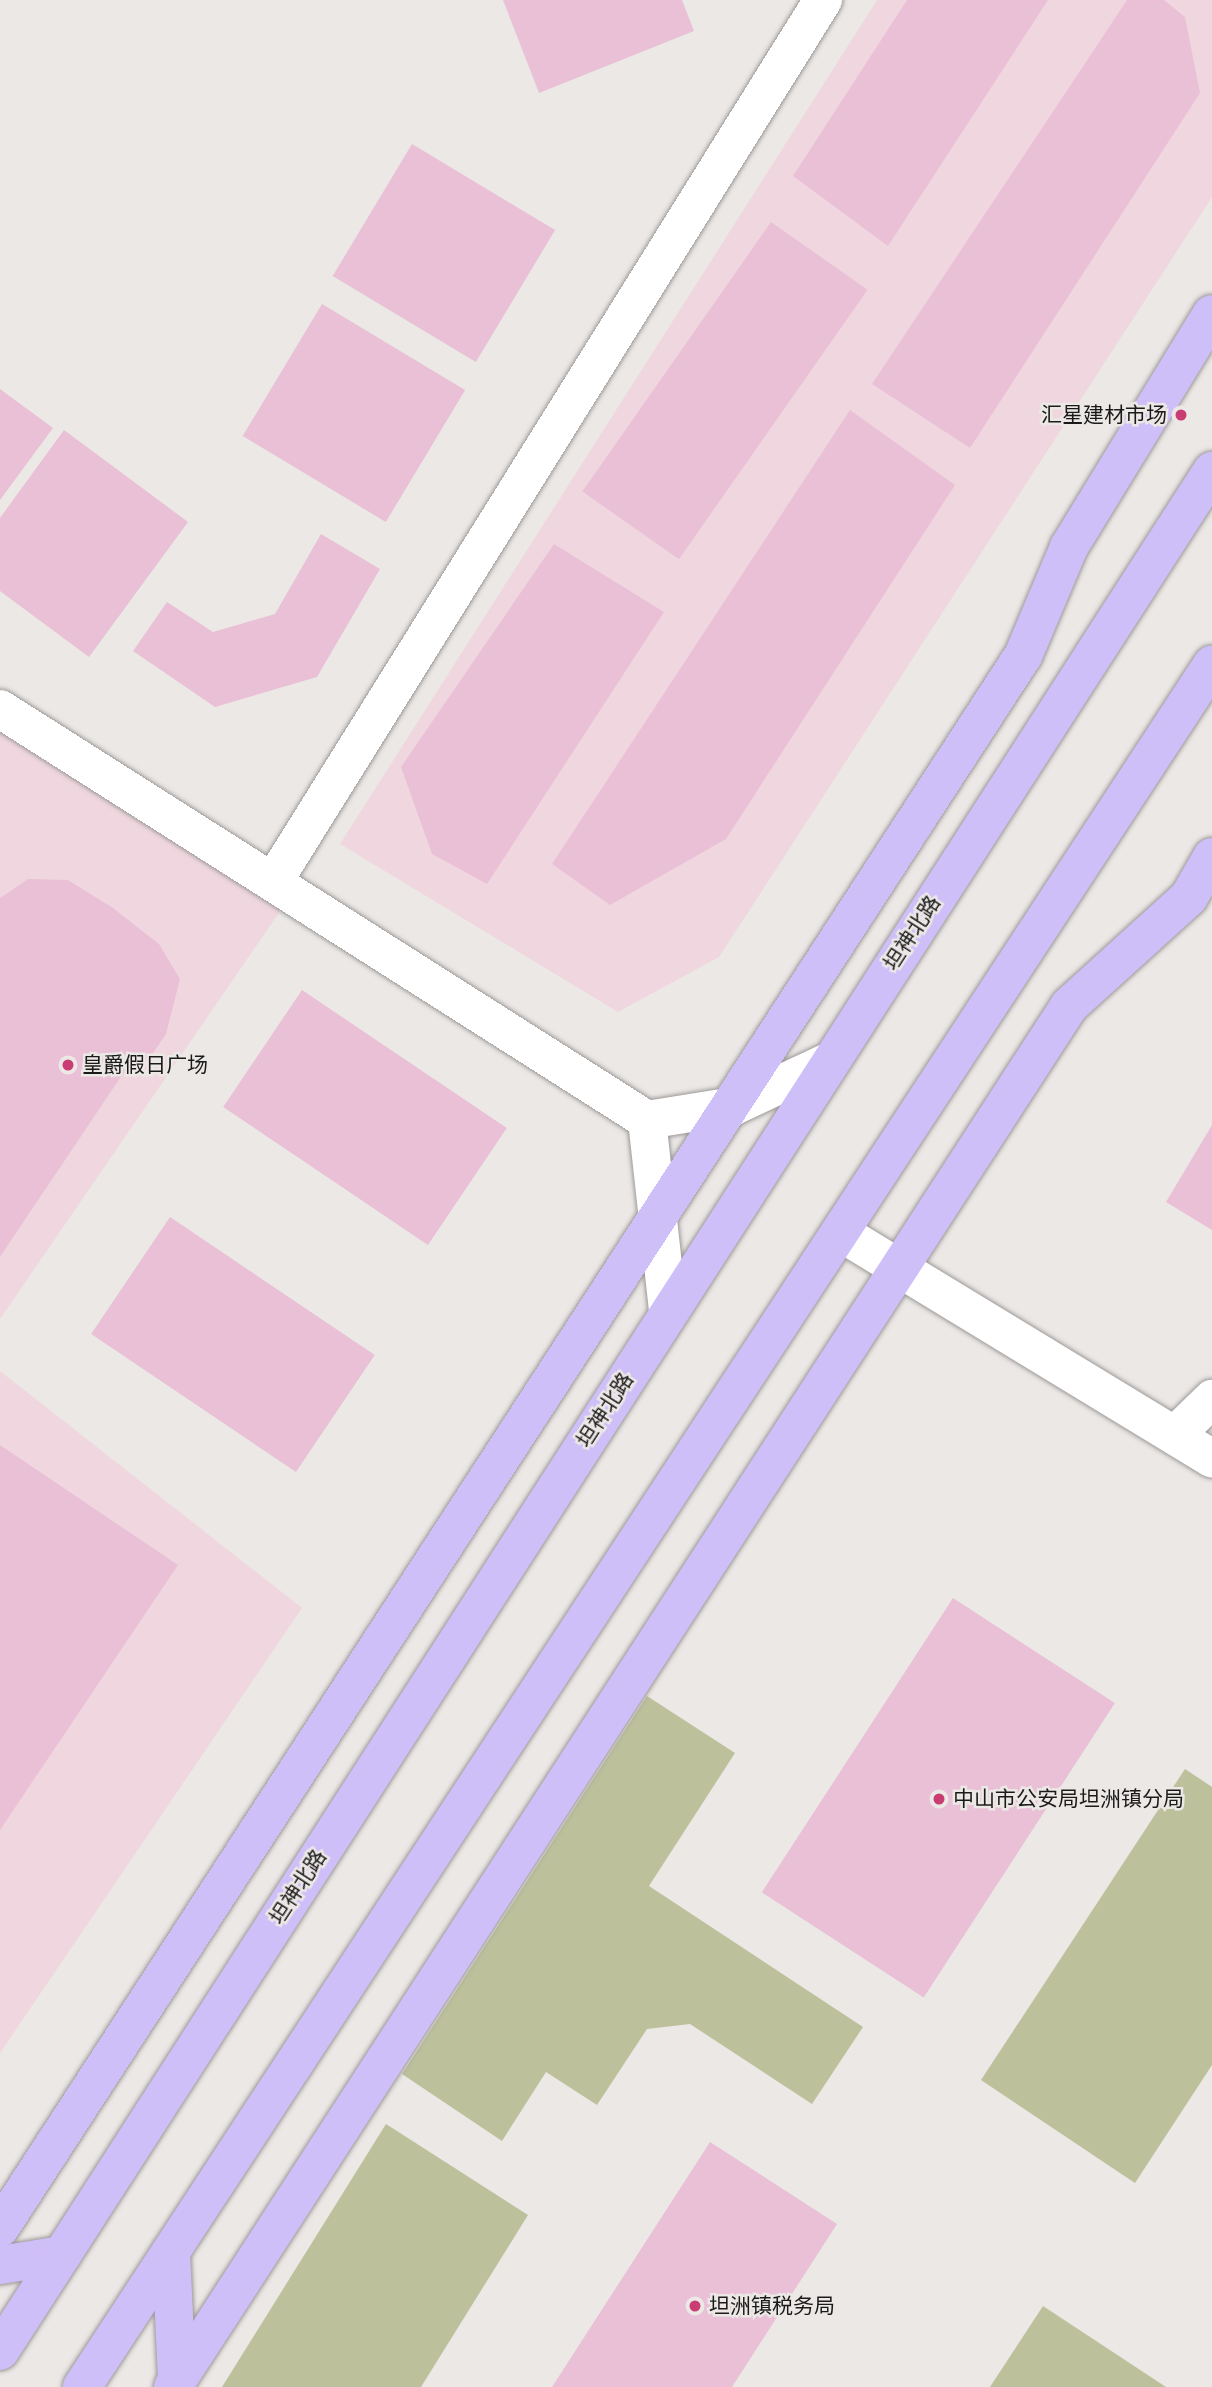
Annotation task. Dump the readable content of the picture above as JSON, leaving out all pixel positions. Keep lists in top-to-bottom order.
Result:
{
  "streets": {
    "main road": ["坦神北路"]
  },
  "places": [
    "汇星建材市场",
    "皇爵假日广场",
    "中山市公安局坦洲镇分局",
    "坦洲镇税务局"
  ]
}
